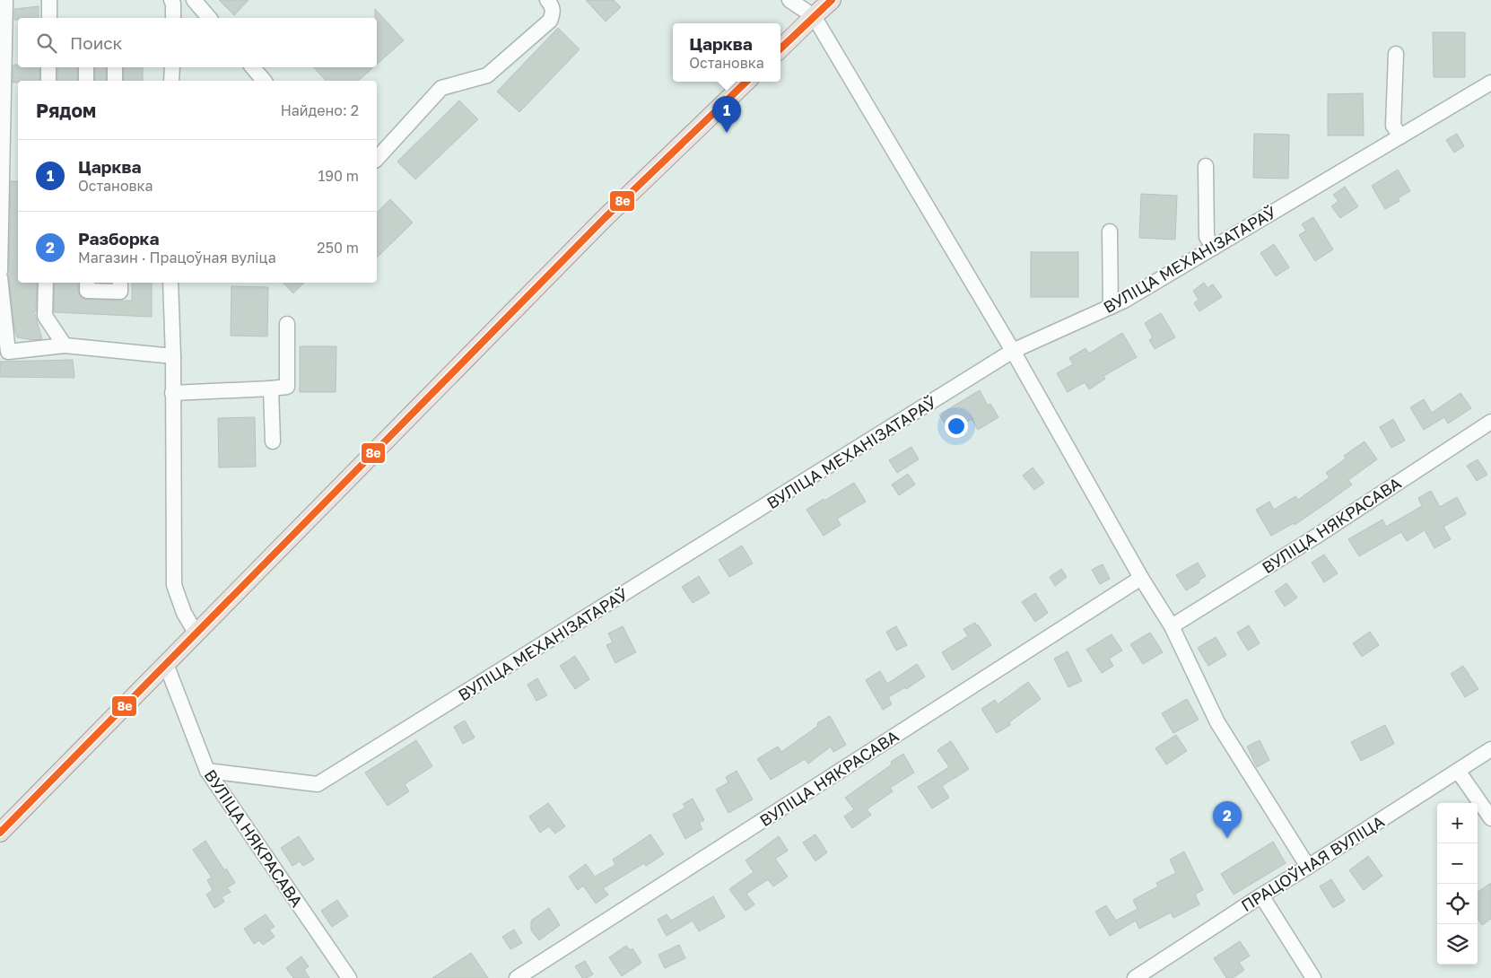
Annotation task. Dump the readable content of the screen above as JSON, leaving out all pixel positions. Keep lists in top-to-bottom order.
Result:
{
  "streets": {
    "street": ["ВУЛІЦА МЕХАНІЗАТАРАЎ", "ВУЛІЦА НЯКРАСАВА", "ПРАЦОЎНАЯ ВУЛІЦА"]
  },
  "crossings": [
    ["ВУЛІЦА МЕХАНІЗАТАРАЎ", "ВУЛІЦА НЯКРАСАВА"]
  ],
  "lines": ["transit line 8е"],
  "page": {
    "search": "Поиск",
    "popup": ["Царква", "Остановка"],
    "heading": ["Рядом", "Найдено: 2"],
    "pins": ["1", "2"],
    "list": [
      {
        "mark": "1",
        "name": "Царква",
        "note": "Остановка",
        "value": "190 m"
      },
      {
        "mark": "2",
        "name": "Разборка",
        "note": "Магазин · Працоўная вуліца",
        "value": "250 m"
      }
    ],
    "map_buttons": ["+", "−"]
  }
}
